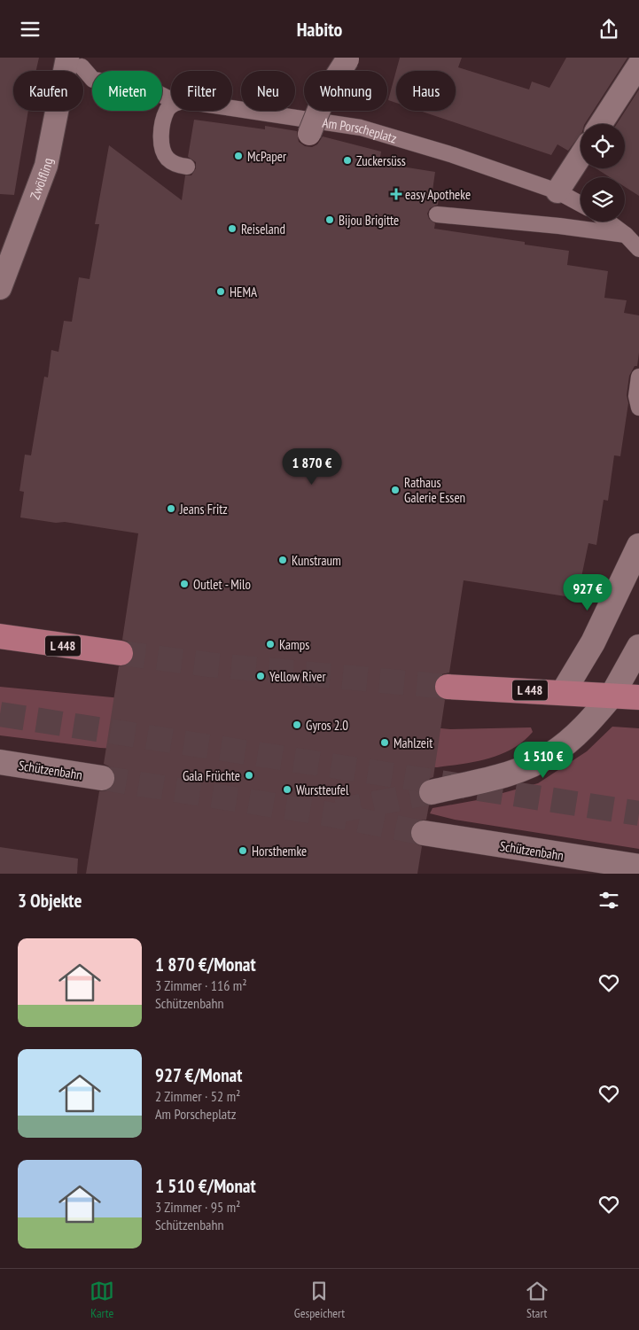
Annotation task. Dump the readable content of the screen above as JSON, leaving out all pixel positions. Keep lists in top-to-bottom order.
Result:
{
  "streets": {
    "main road": ["L 448"],
    "street": ["Zwölfling", "Schützenbahn"],
    "lane": ["Am Porscheplatz"]
  },
  "places": {
    "other": [
      "McPaper",
      "Zuckersüss",
      "Bijou Brigitte",
      "Reiseland",
      "HEMA",
      "Rathaus Galerie Essen",
      "Jeans Fritz",
      "Kunstraum",
      "Outlet - Milo",
      "Kamps",
      "Yellow River",
      "Gyros 2.0",
      "Mahlzeit",
      "Gala Früchte",
      "Wurstteufel",
      "Horsthemke"
    ],
    "health": ["easy Apotheke"]
  },
  "page": {
    "header": "Habito",
    "chip": [
      "Kaufen",
      "Mieten",
      "Filter",
      "Neu",
      "Wohnung",
      "Haus"
    ],
    "price": ["1 870 €", "927 €", "1 510 €"],
    "heading": "3 Objekte",
    "list": [
      {
        "name": "1 870 €/Monat",
        "note": "3 Zimmer · 116 m² · Schützenbahn"
      },
      {
        "name": "927 €/Monat",
        "note": "2 Zimmer · 52 m² · Am Porscheplatz"
      },
      {
        "name": "1 510 €/Monat",
        "note": "3 Zimmer · 95 m² · Schützenbahn"
      }
    ],
    "tabs": ["Karte", "Gespeichert", "Start"]
  }
}
